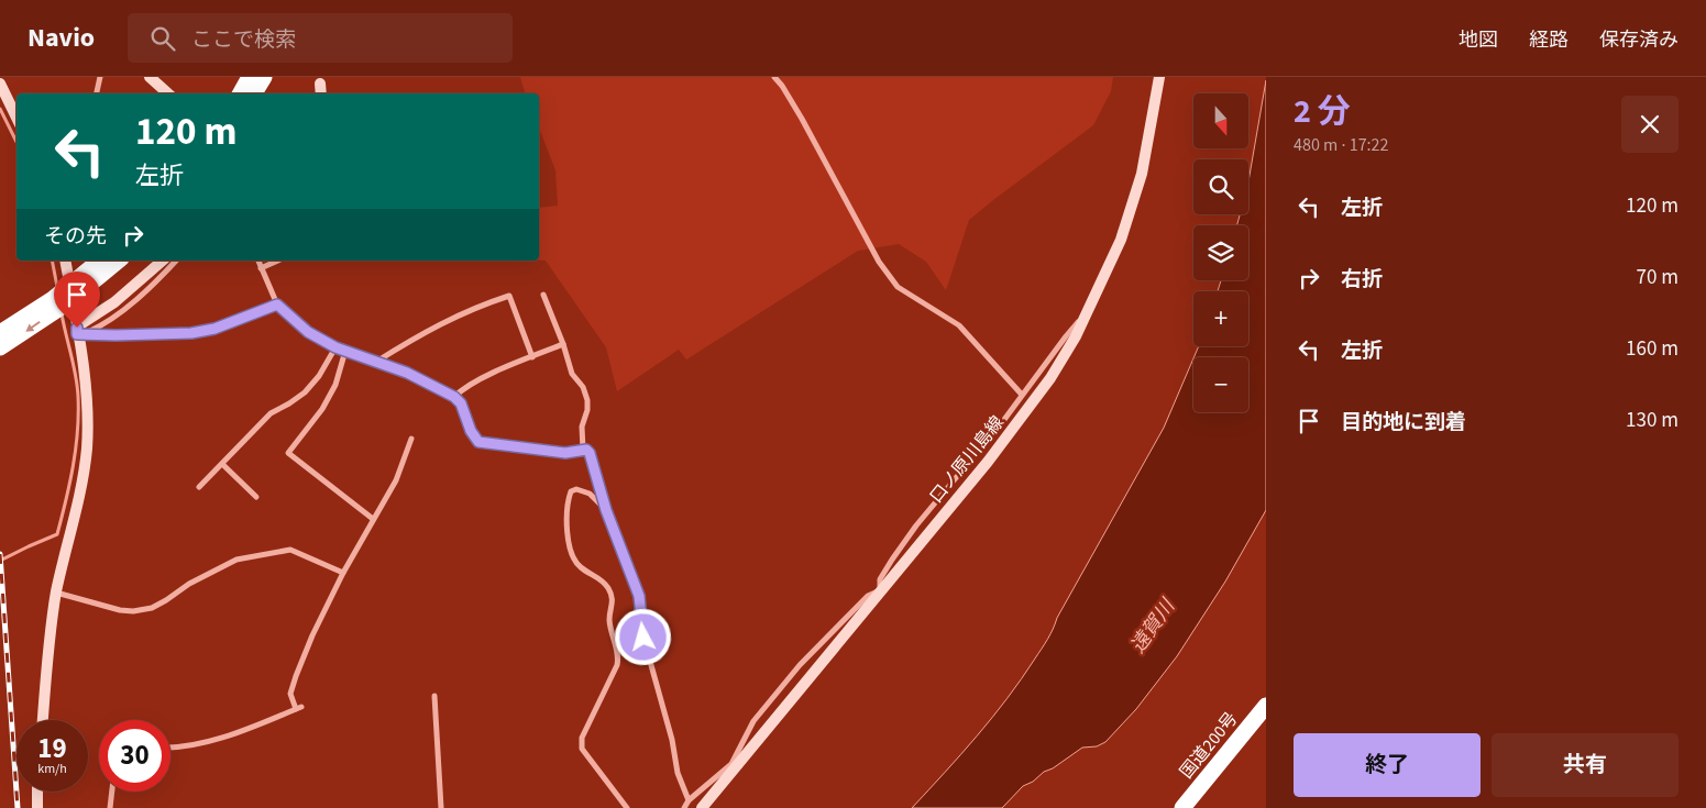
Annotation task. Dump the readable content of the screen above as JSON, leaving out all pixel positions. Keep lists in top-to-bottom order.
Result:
{
  "streets": {
    "highway": ["国道200号"],
    "main road": ["口ノ原川島線"]
  },
  "water": ["遠賀川"],
  "north": "bottom",
  "page": {
    "header": "Navio",
    "search": "ここで検索",
    "nav": ["地図", "経路", "保存済み"],
    "heading": ["2 分", "480 m · 17:22"],
    "map_buttons": ["+", "−"],
    "turn": ["120 m", "左折"],
    "list": [
      {
        "name": "左折",
        "value": "120 m"
      },
      {
        "name": "右折",
        "value": "70 m"
      },
      {
        "name": "左折",
        "value": "160 m"
      },
      {
        "name": "目的地に到着",
        "value": "130 m"
      }
    ],
    "then": "その先",
    "speed": "19 km/h",
    "limit": "30",
    "buttons": ["終了", "共有"]
  }
}
